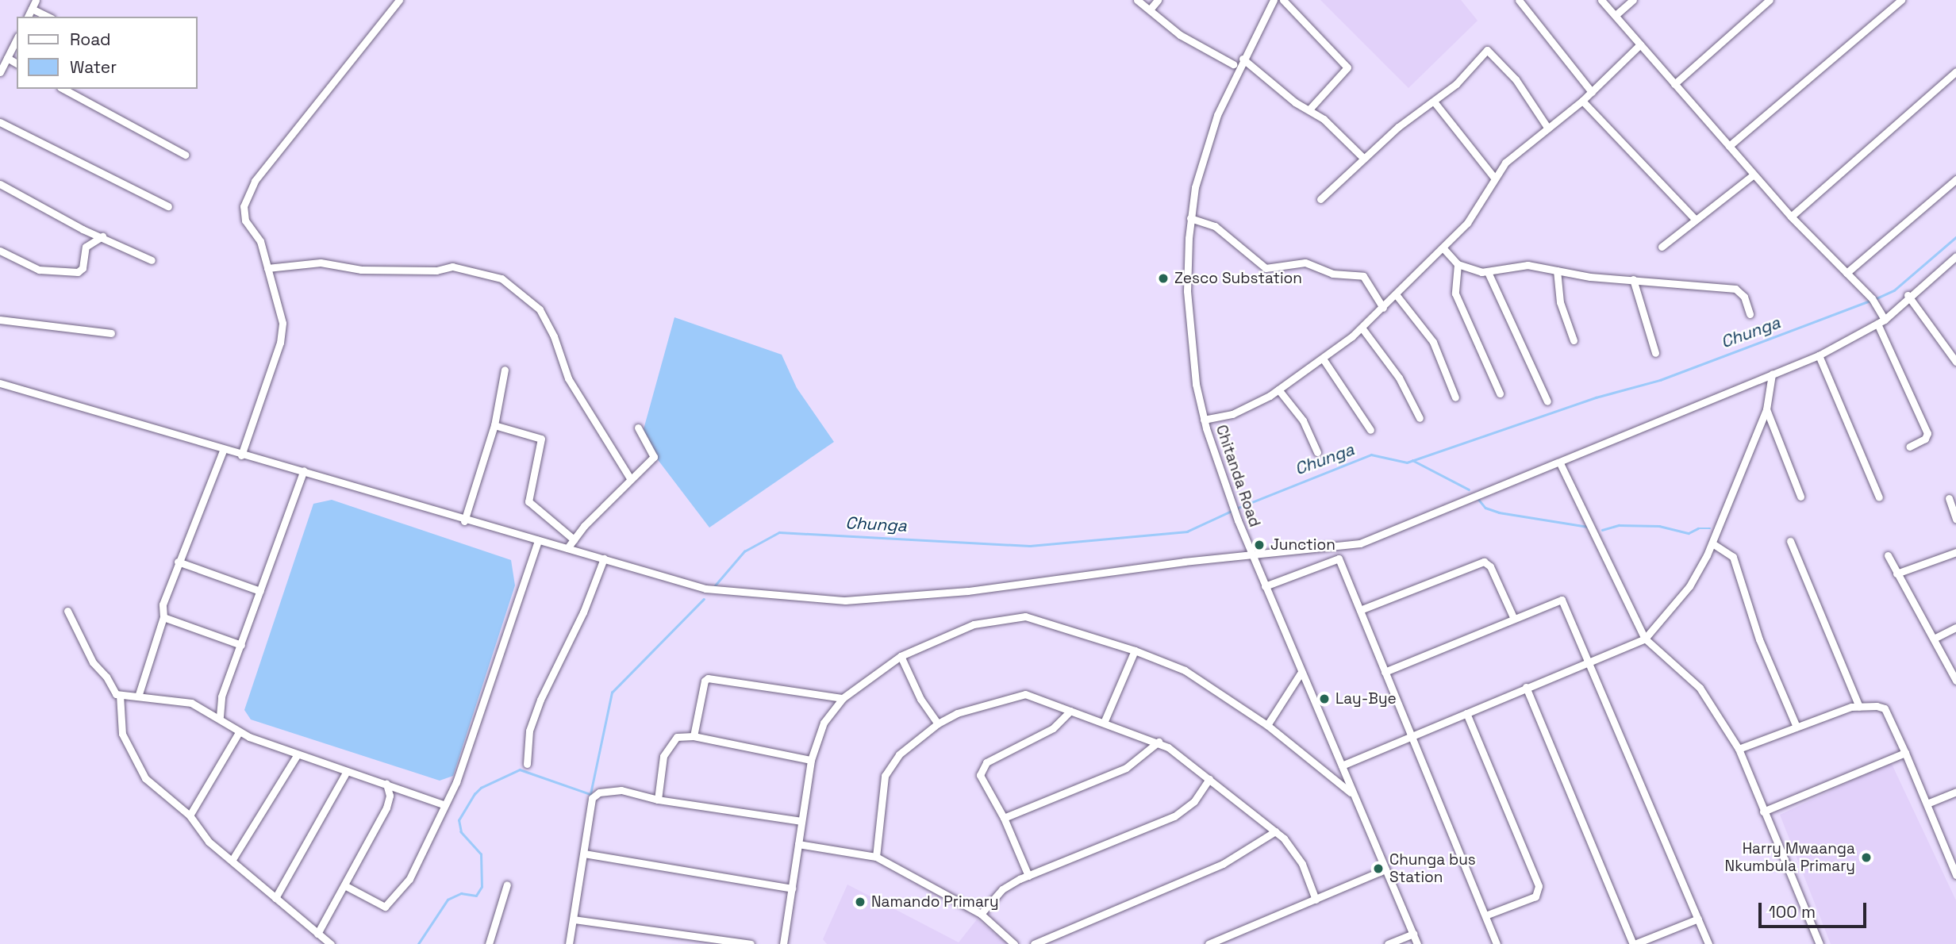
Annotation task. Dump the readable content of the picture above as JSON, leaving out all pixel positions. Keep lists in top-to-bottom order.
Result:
{
  "streets": {
    "street": ["Chitanda Road"]
  },
  "water": ["Chunga"],
  "places": [
    "Zesco Substation",
    "Junction",
    "Lay-Bye",
    "Harry Mwaanga Nkumbula Primary",
    "Chunga bus Station",
    "Namando Primary"
  ],
  "legend": ["Road", "Water"],
  "scale_bar": "100 m"
}
